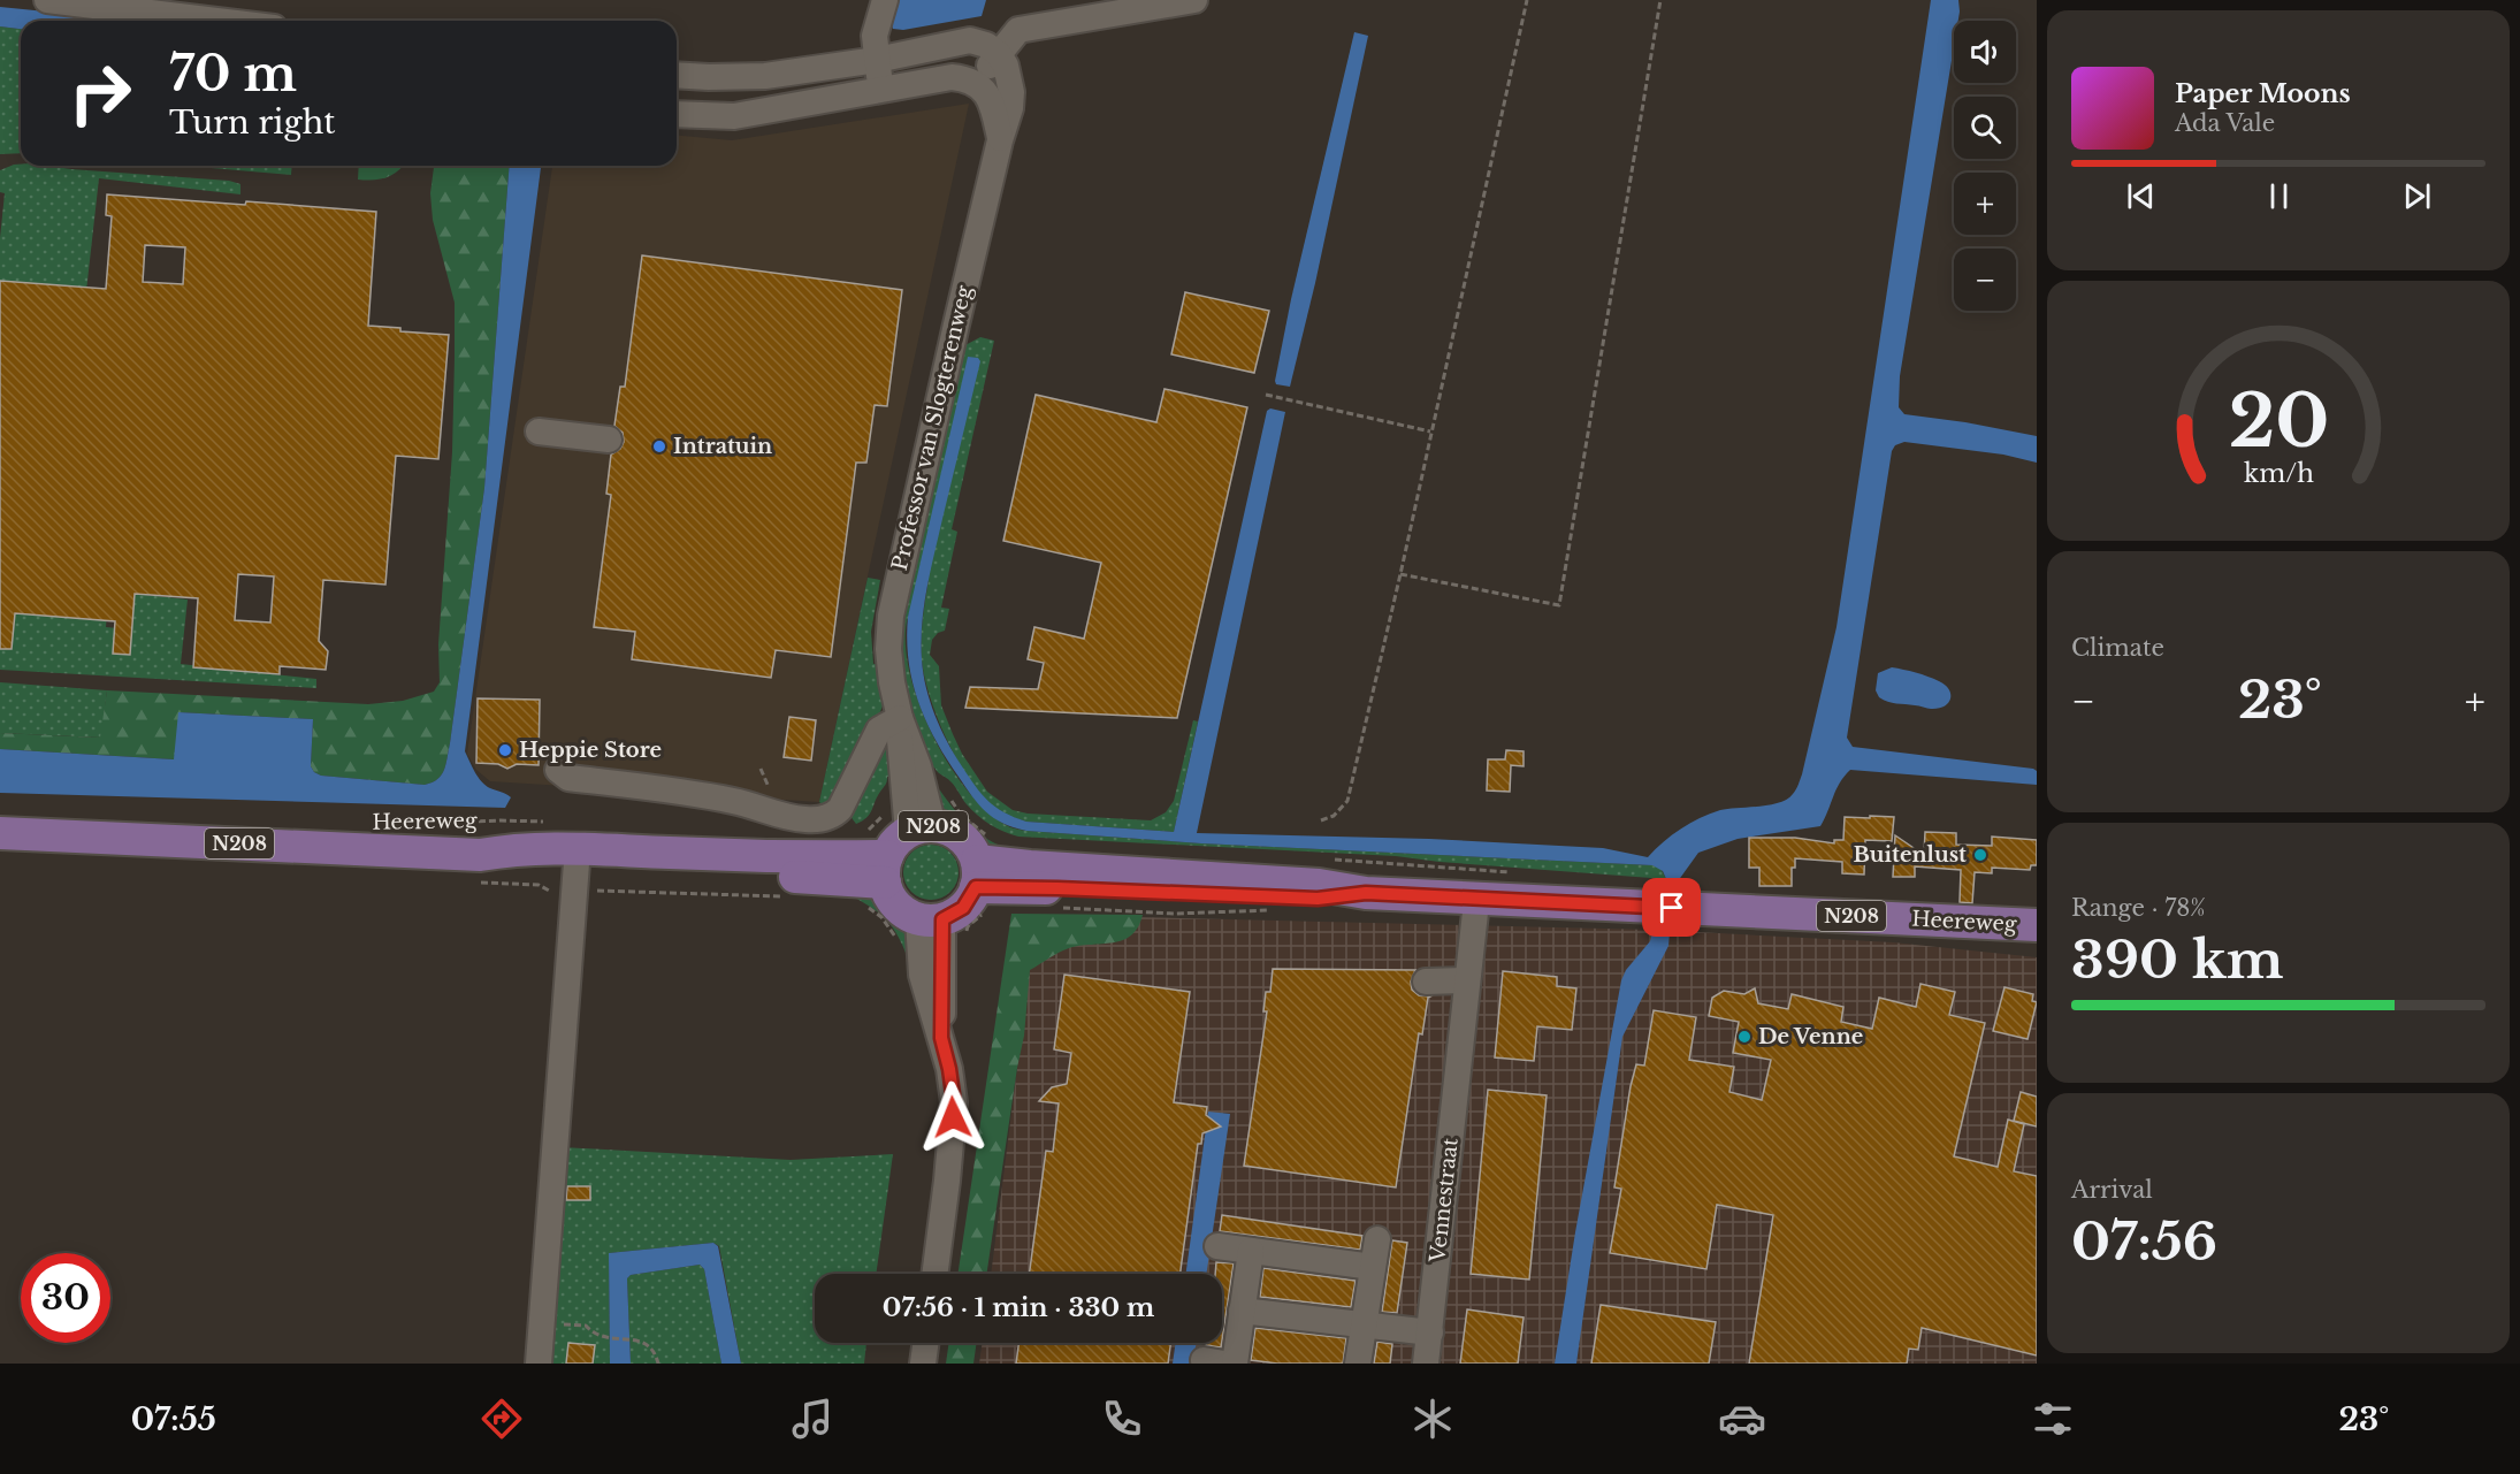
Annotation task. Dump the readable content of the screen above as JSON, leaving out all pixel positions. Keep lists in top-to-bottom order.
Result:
{
  "streets": {
    "main road": ["Heereweg", "N208"],
    "street": ["Professor van Slogterenweg", "Vennestraat"]
  },
  "crossings": [
    ["Professor van Slogterenweg", "Heereweg"],
    ["Professor van Slogterenweg", "N208"],
    ["Heereweg", "N208"]
  ],
  "places": [
    "Intratuin",
    "Heppie Store",
    "Buitenlust",
    "De Venne"
  ],
  "page": {
    "map_buttons": ["+", "−"],
    "turn": ["70 m", "Turn right"],
    "song": ["Paper Moons", "Ada Vale"],
    "tile": [
      "Climate",
      ["Range · 78%", "390 km"],
      ["Arrival", "07:56"]
    ],
    "heat": ["−", "23°", "+"],
    "limit": "30",
    "trip": "07:56 · 1 min · 330 m",
    "tabs": ["07:55", "23°"],
    "gauge": ["20", "km/h"]
  }
}
